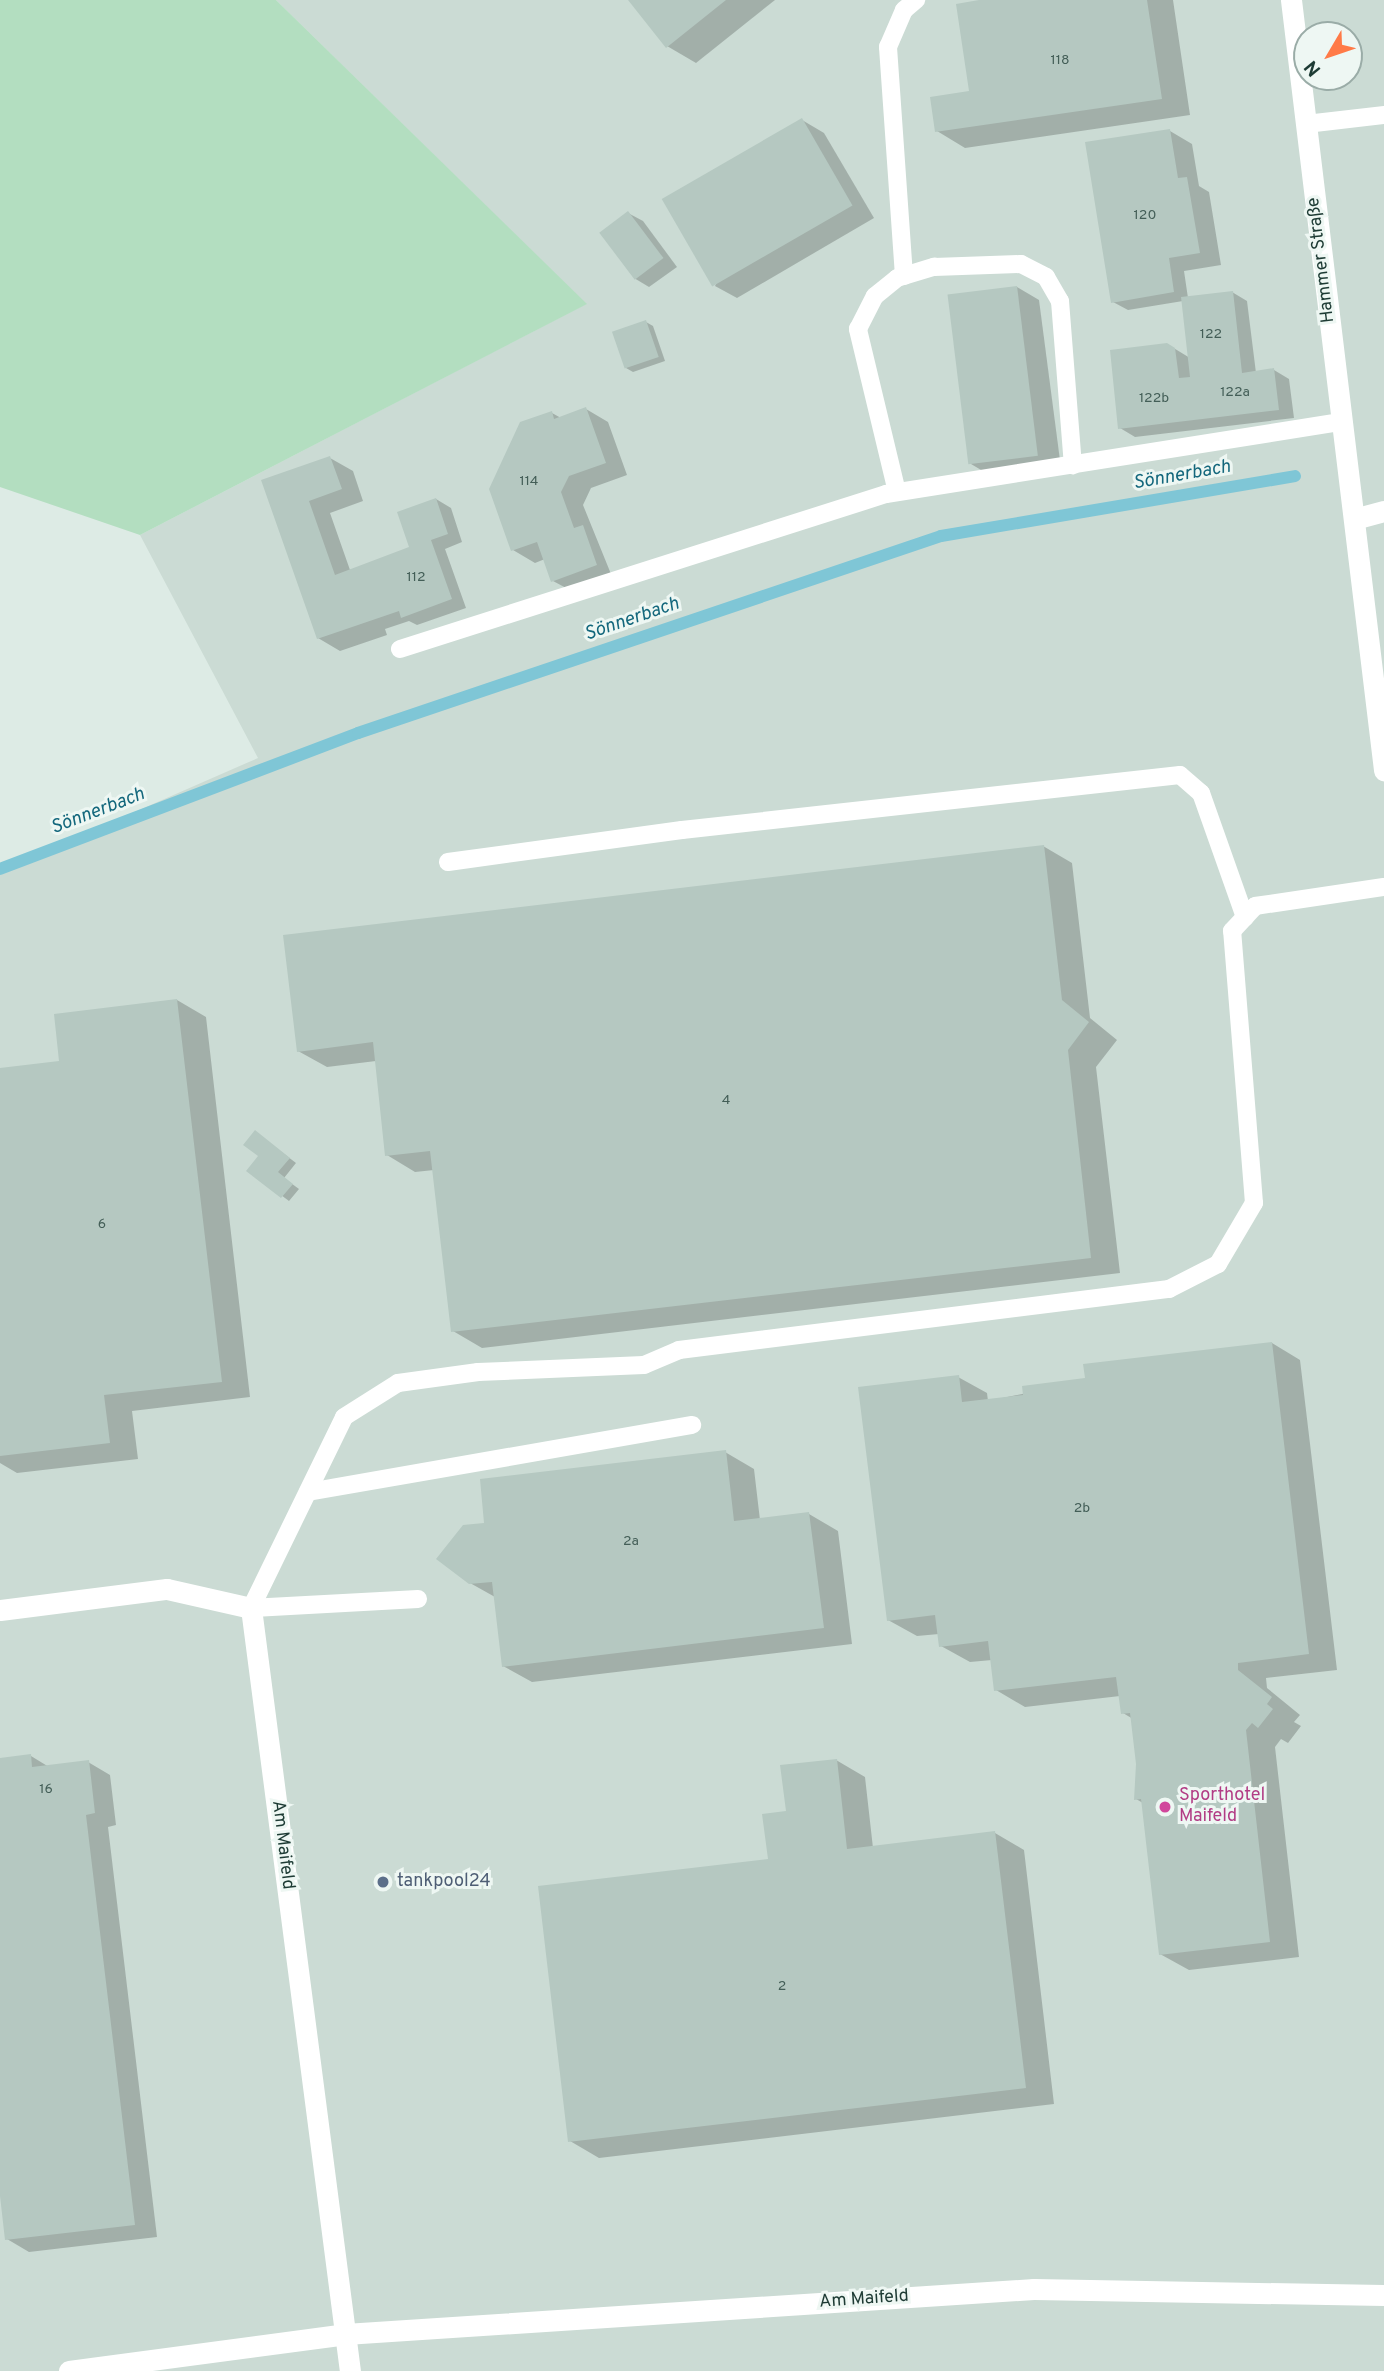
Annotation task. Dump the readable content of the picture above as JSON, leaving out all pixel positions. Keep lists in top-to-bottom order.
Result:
{
  "streets": {
    "street": ["Hammer Straße", "Am Maifeld"]
  },
  "water": ["Sönnerbach"],
  "places": ["Sporthotel Maifeld", "tankpool24"],
  "house_numbers": [
    "118",
    "120",
    "122",
    "122a",
    "122b",
    "114",
    "112",
    "4",
    "6",
    "2b",
    "2a",
    "16",
    "2"
  ],
  "north": "bottom left"
}
